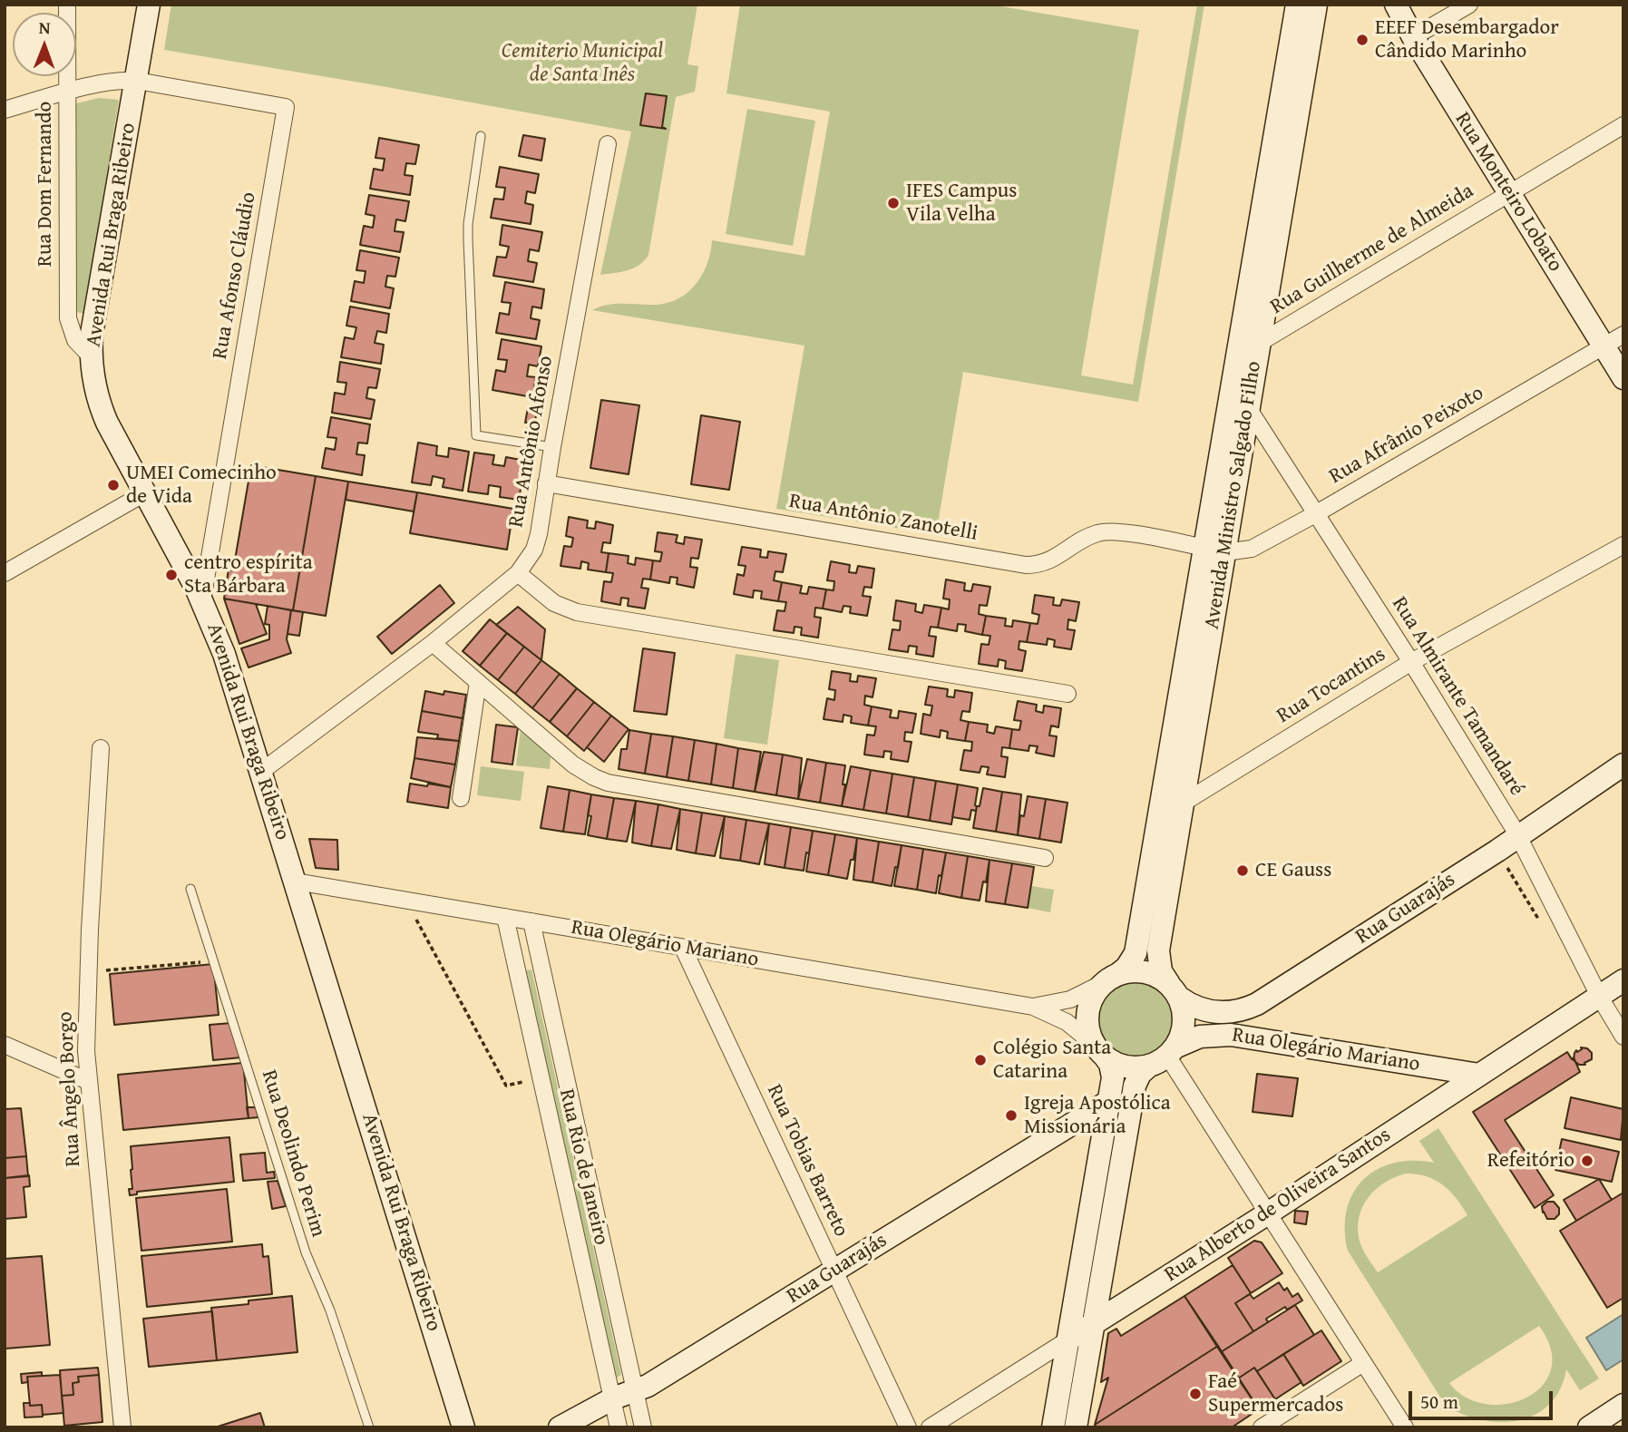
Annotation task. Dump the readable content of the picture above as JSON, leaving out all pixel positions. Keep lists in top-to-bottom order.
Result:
{
  "streets": {
    "main road": [
      "Rua Monteiro Lobato",
      "Avenida Rui Braga Ribeiro",
      "Avenida Ministro Salgado Filho",
      "Rua Guarajás",
      "Rua Olegário Mariano",
      "Rua Alberto de Oliveira Santos"
    ],
    "street": [
      "Rua Dom Fernando",
      "Rua Guilherme de Almeida",
      "Rua Afonso Cláudio",
      "Rua Afrânio Peixoto",
      "Rua Antônio Afonso",
      "Rua Antônio Zanotelli",
      "Rua Tocantins",
      "Rua Almirante Tamandaré",
      "Rua Ângelo Borgo",
      "Rua Tobias Barreto",
      "Rua Rio de Janeiro"
    ],
    "lane": ["Rua Deolindo Perim"]
  },
  "crossings": [
    ["Rua Dom Fernando", "Avenida Rui Braga Ribeiro"],
    ["Rua Monteiro Lobato", "Rua Guilherme de Almeida"],
    ["Rua Monteiro Lobato", "Rua Afrânio Peixoto"],
    ["Avenida Rui Braga Ribeiro", "Rua Afonso Cláudio"],
    ["Avenida Rui Braga Ribeiro", "Rua Antônio Afonso"],
    ["Avenida Rui Braga Ribeiro", "Rua Olegário Mariano"],
    ["Rua Guilherme de Almeida", "Avenida Ministro Salgado Filho"],
    ["Rua Afrânio Peixoto", "Avenida Ministro Salgado Filho"],
    ["Rua Afrânio Peixoto", "Rua Antônio Zanotelli"],
    ["Rua Afrânio Peixoto", "Rua Almirante Tamandaré"],
    ["Rua Antônio Afonso", "Rua Antônio Zanotelli"],
    ["Avenida Ministro Salgado Filho", "Rua Antônio Zanotelli"],
    ["Avenida Ministro Salgado Filho", "Rua Tocantins"],
    ["Avenida Ministro Salgado Filho", "Rua Almirante Tamandaré"],
    ["Avenida Ministro Salgado Filho", "Rua Guarajás"],
    ["Avenida Ministro Salgado Filho", "Rua Olegário Mariano"],
    ["Rua Tocantins", "Rua Almirante Tamandaré"],
    ["Rua Almirante Tamandaré", "Rua Guarajás"],
    ["Rua Almirante Tamandaré", "Rua Alberto de Oliveira Santos"],
    ["Rua Guarajás", "Rua Olegário Mariano"],
    ["Rua Guarajás", "Rua Tobias Barreto"],
    ["Rua Guarajás", "Rua Rio de Janeiro"],
    ["Rua Olegário Mariano", "Rua Tobias Barreto"],
    ["Rua Olegário Mariano", "Rua Rio de Janeiro"],
    ["Rua Olegário Mariano", "Rua Alberto de Oliveira Santos"]
  ],
  "parks": ["Cemiterio Municipal de Santa Inês"],
  "places": [
    "EEEF Desembargador Cândido Marinho",
    "IFES Campus Vila Velha",
    "UMEI Comecinho de Vida",
    "centro espírita Sta Bárbara",
    "CE Gauss",
    "Colégio Santa Catarina",
    "Igreja Apostólica Missionária",
    "Refeitório",
    "Faé Supermercados"
  ],
  "scale_bar": "50 m",
  "north": "top"
}
